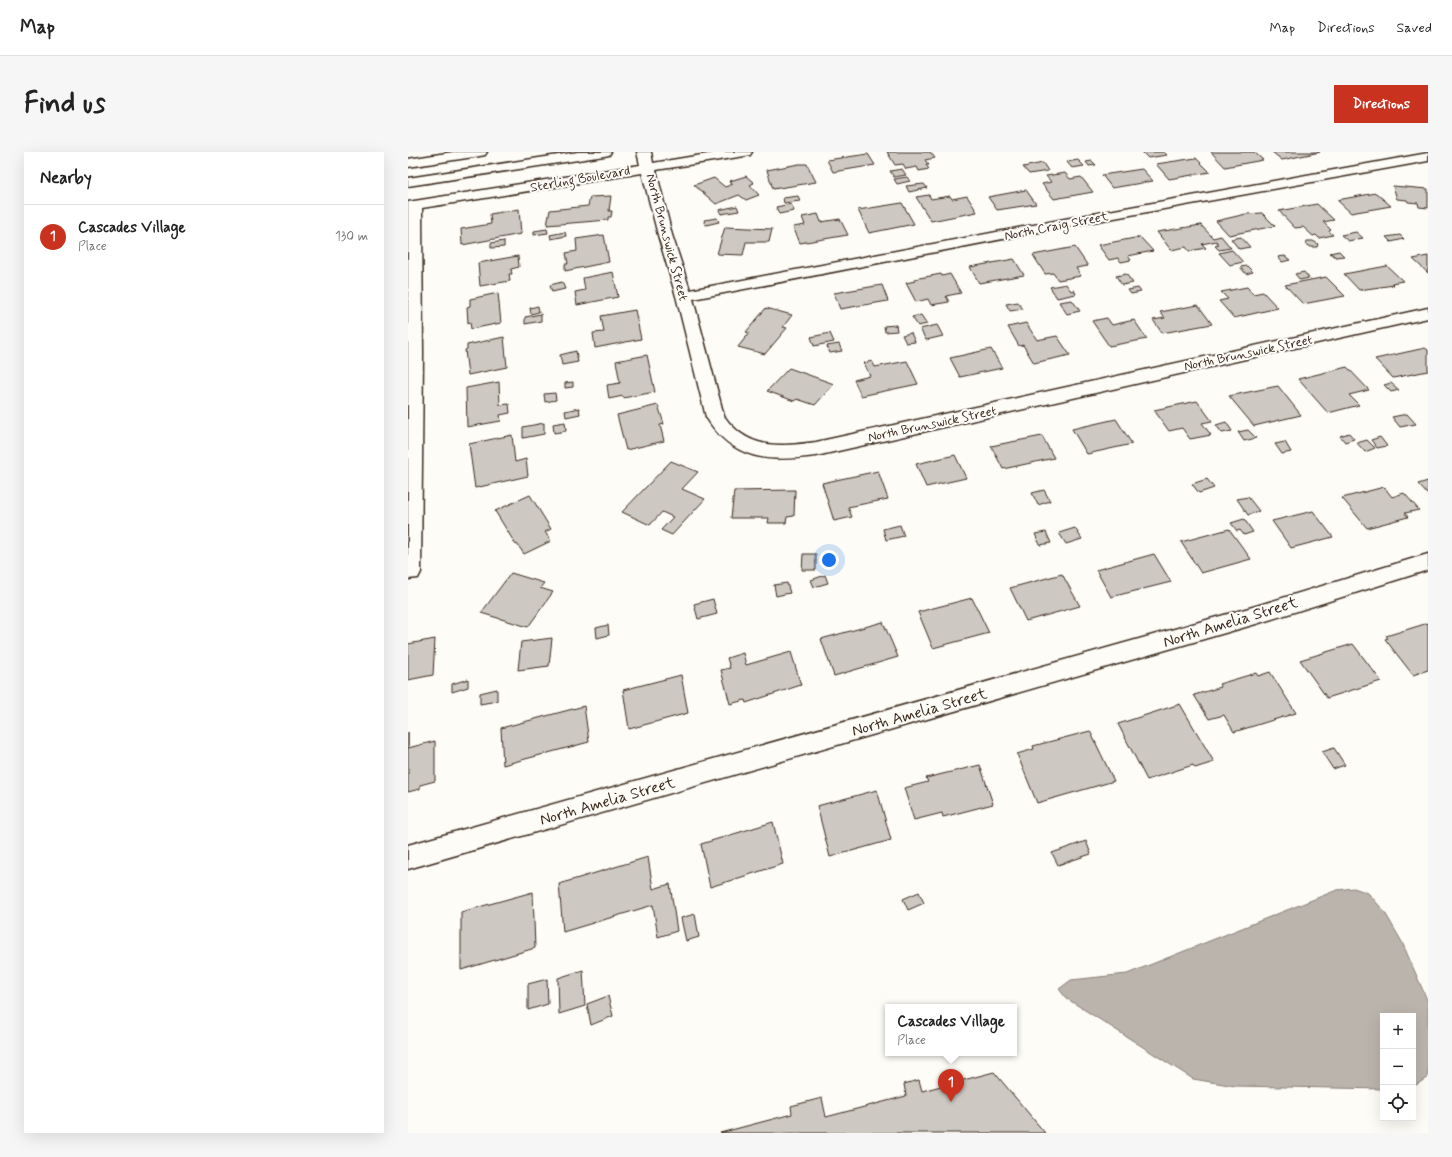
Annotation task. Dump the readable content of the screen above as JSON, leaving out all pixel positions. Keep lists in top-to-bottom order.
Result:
{
  "streets": {
    "street": [
      "Sterling Boulevard",
      "North Craig Street",
      "North Brunswick Street",
      "North Amelia Street"
    ]
  },
  "crossings": [
    ["Sterling Boulevard", "North Brunswick Street"],
    ["North Craig Street", "North Brunswick Street"]
  ],
  "page": {
    "header": "Map",
    "nav": ["Map", "Directions", "Saved"],
    "buttons": "Directions",
    "title": "Find us",
    "heading": "Nearby",
    "list": [
      {
        "mark": "1",
        "name": "Cascades Village",
        "note": "Place",
        "value": "130 m"
      }
    ],
    "popup": ["Cascades Village", "Place"],
    "map_buttons": ["+", "−"],
    "pins": "1"
  }
}
